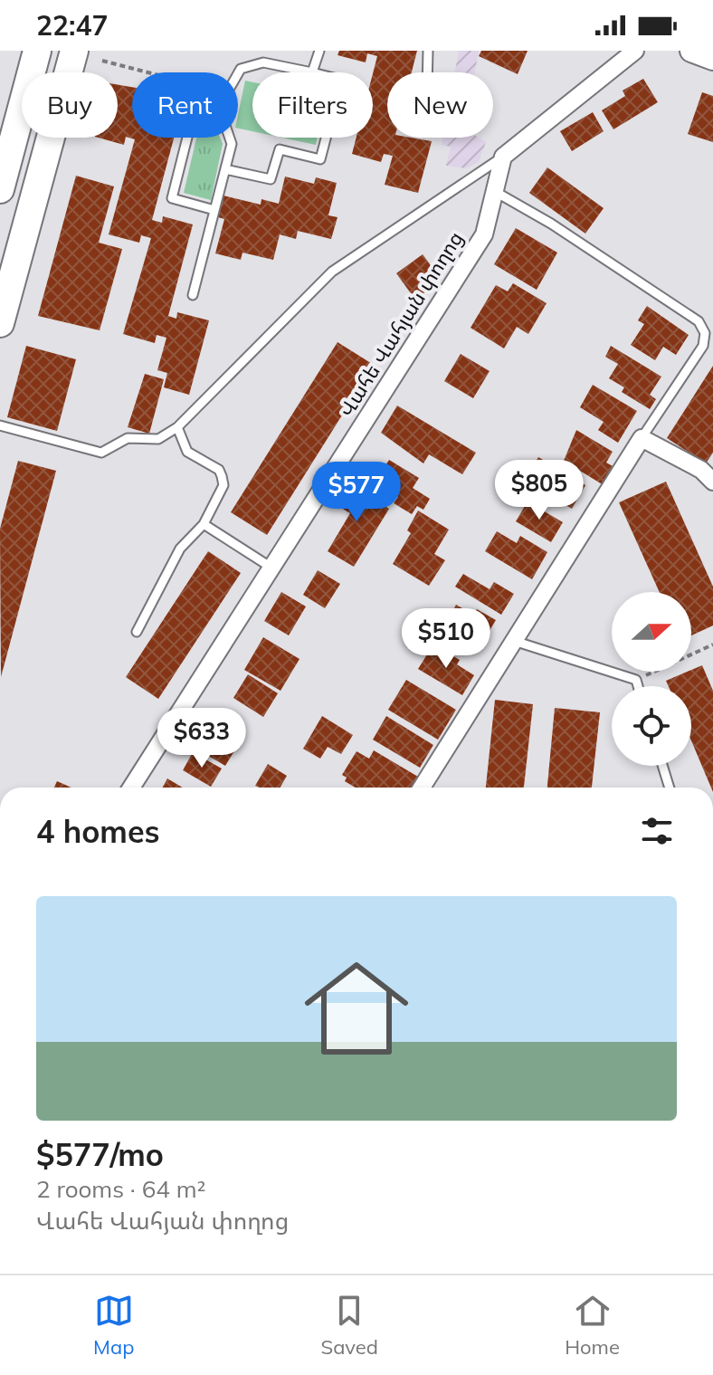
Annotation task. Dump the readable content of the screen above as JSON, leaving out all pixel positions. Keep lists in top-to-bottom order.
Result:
{
  "streets": {
    "street": ["Վահե Վահյան փողոց"]
  },
  "north": "right",
  "page": {
    "status": "22:47",
    "chip": [
      "Buy",
      "Rent",
      "Filters",
      "New"
    ],
    "price": [
      "$805",
      "$577",
      "$510",
      "$633"
    ],
    "heading": "4 homes",
    "list": [
      {
        "name": "$577/mo",
        "note": "2 rooms · 64 m² · Վահե Վահյան փողոց"
      }
    ],
    "tabs": ["Map", "Saved", "Home"]
  }
}
